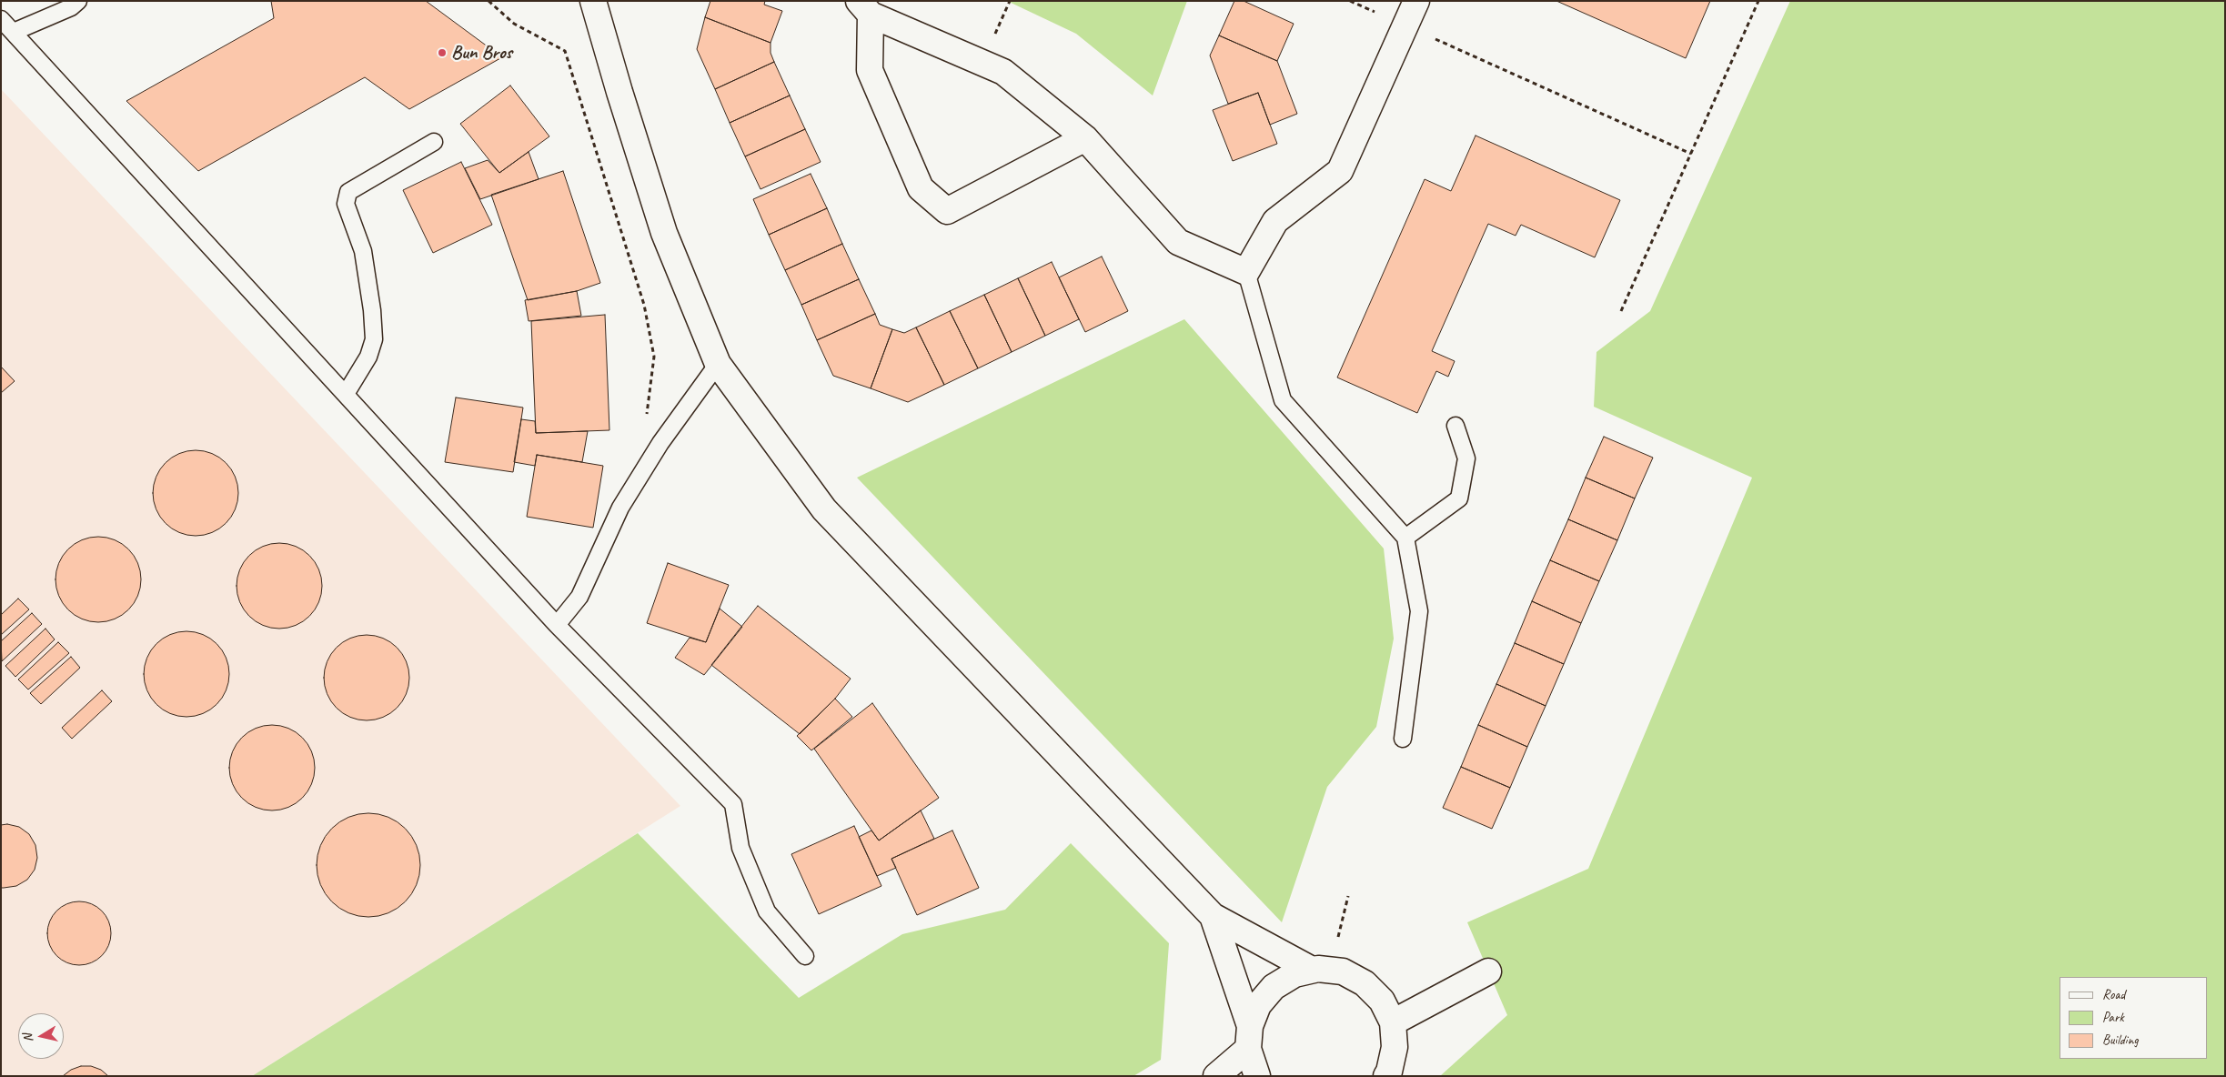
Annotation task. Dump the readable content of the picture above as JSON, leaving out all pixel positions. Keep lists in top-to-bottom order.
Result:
{
  "places": ["Bun Bros"],
  "legend": ["Road", "Park", "Building"],
  "north": "left"
}
